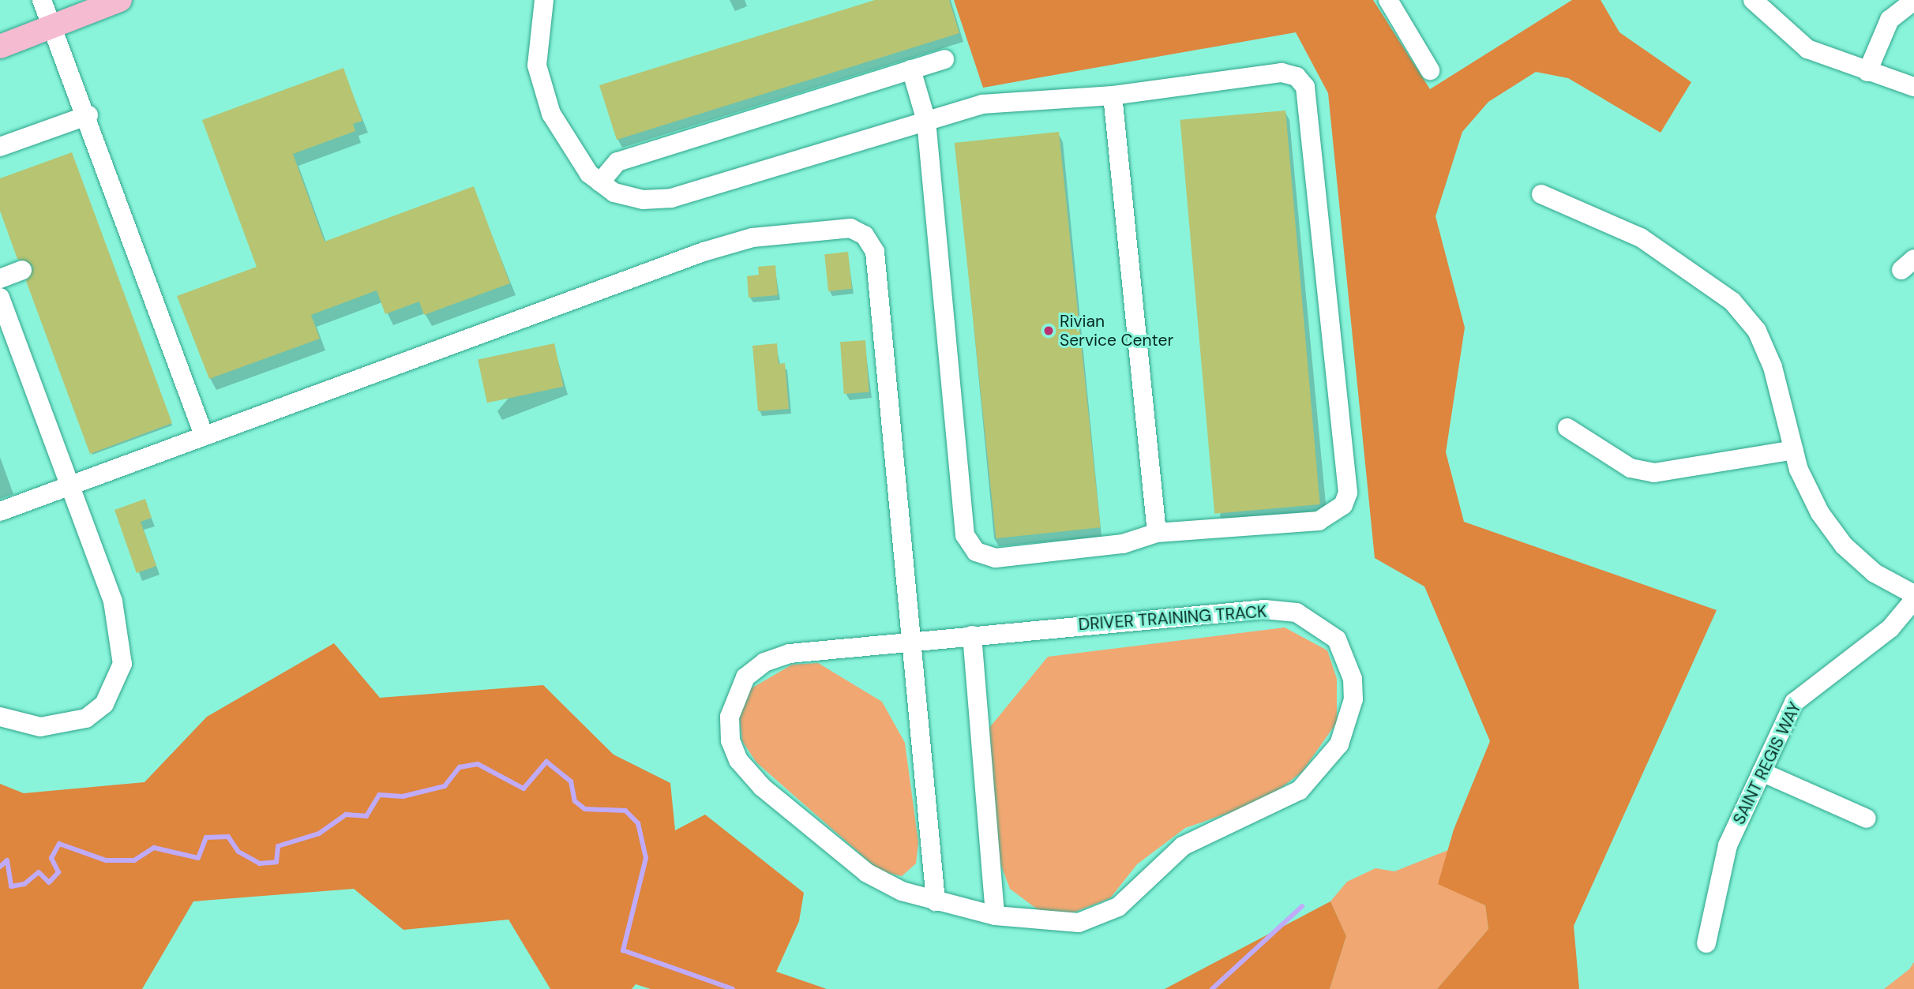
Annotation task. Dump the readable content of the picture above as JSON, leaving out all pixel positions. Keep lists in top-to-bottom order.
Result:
{
  "streets": {
    "street": ["DRIVER TRAINING TRACK", "SAINT REGIS WAY"]
  },
  "places": ["Rivian Service Center"]
}
